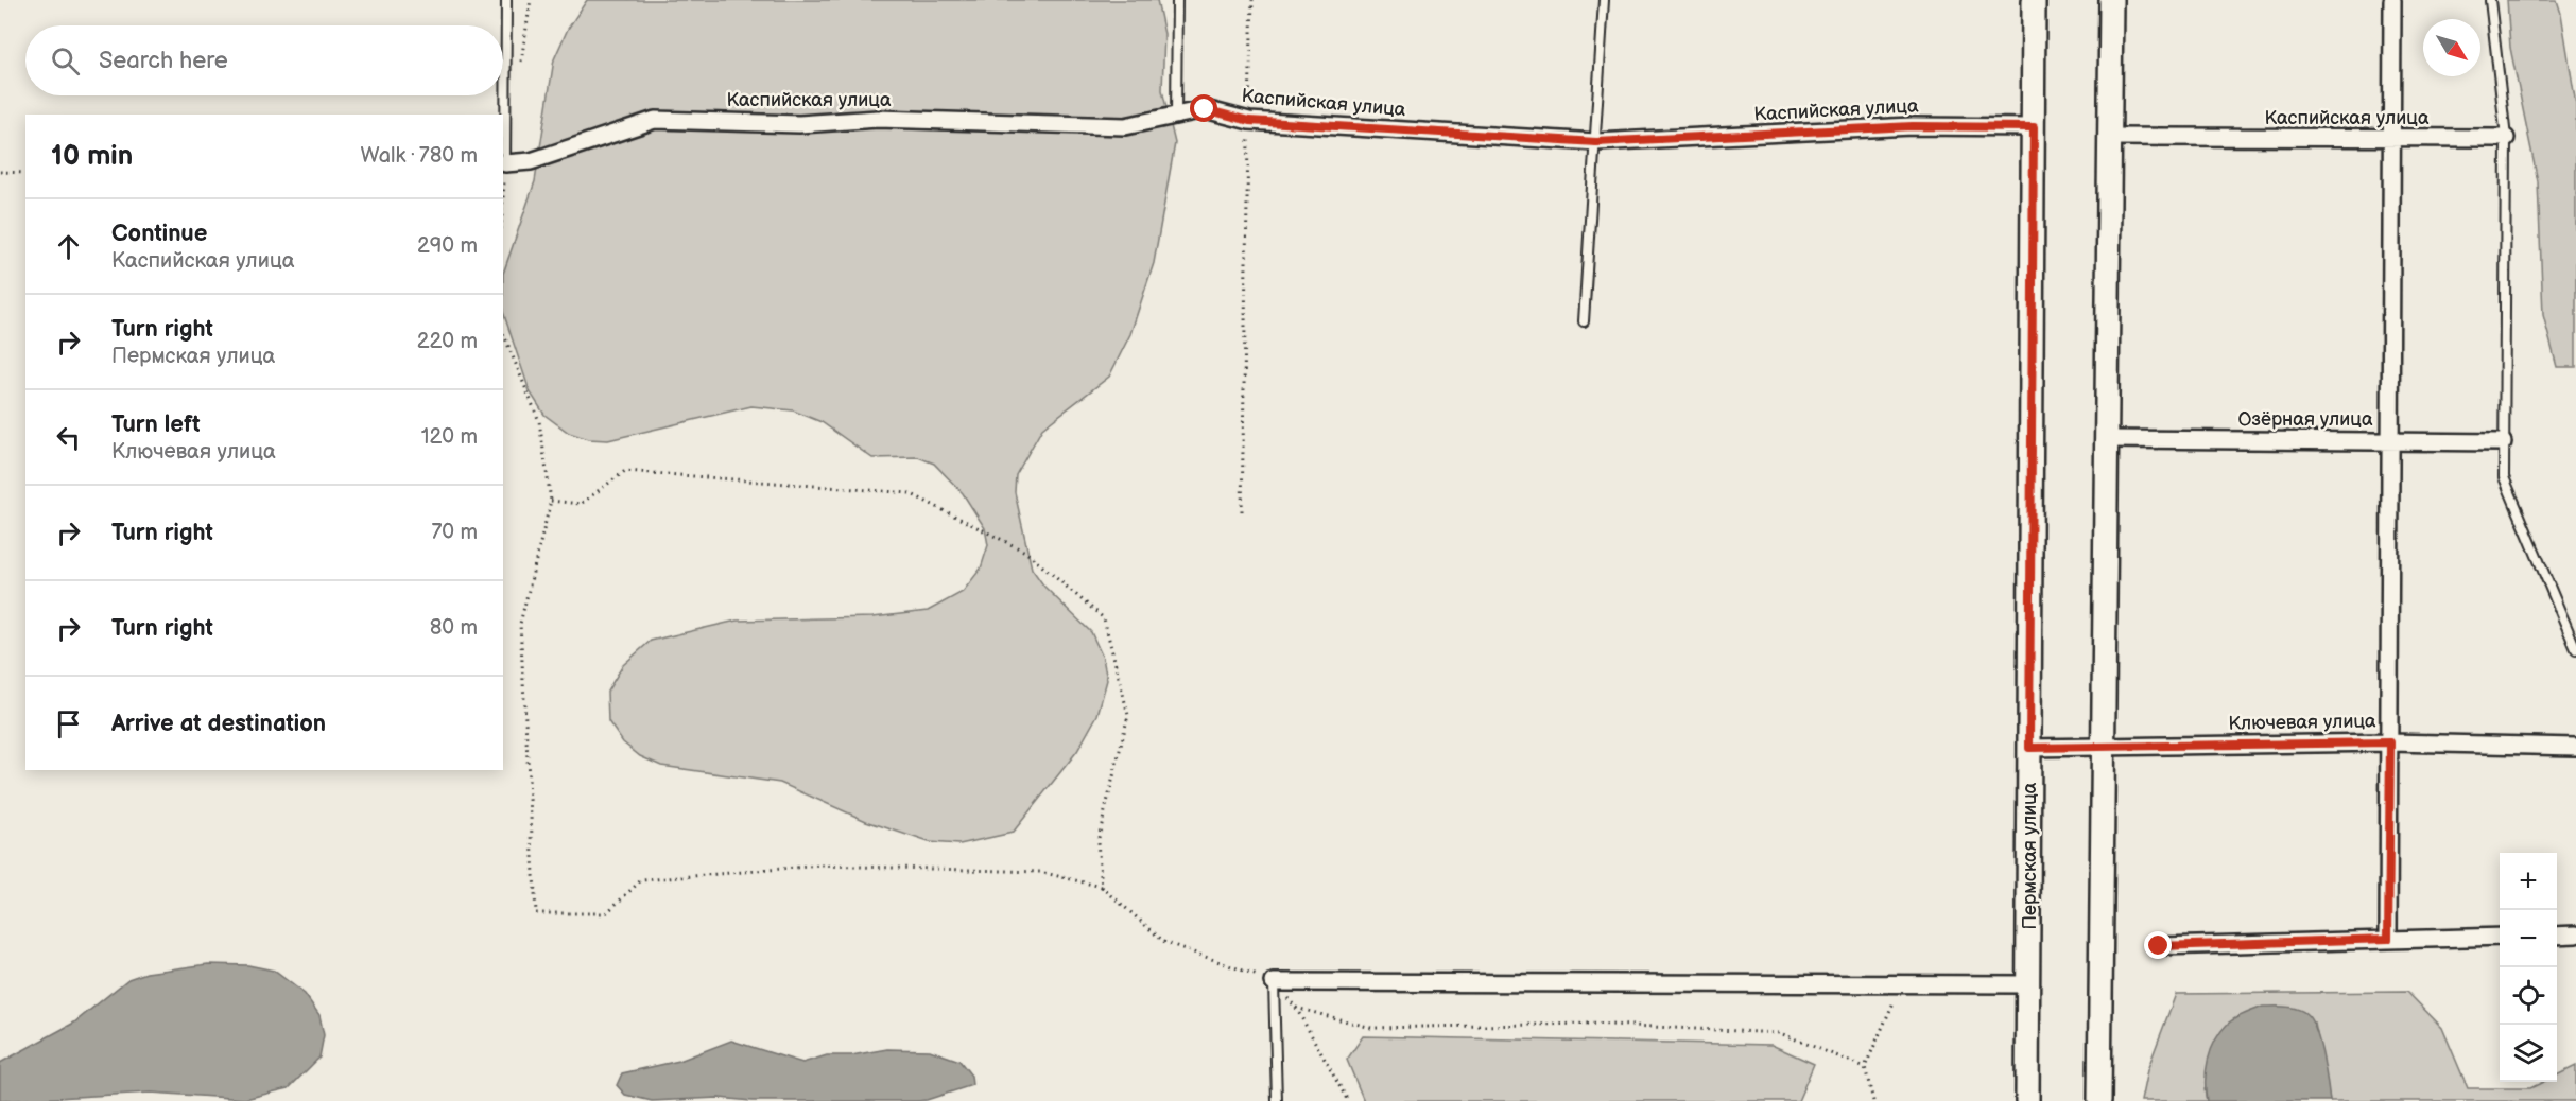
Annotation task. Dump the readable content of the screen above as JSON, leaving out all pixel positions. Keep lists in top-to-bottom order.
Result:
{
  "streets": {
    "street": [
      "Каспийская улица",
      "Озёрная улица",
      "Ключевая улица",
      "Пермская улица"
    ]
  },
  "crossings": [
    ["Каспийская улица", "Пермская улица"],
    ["Ключевая улица", "Пермская улица"]
  ],
  "north": "bottom right",
  "page": {
    "search": "Search here",
    "heading": ["10 min", "Walk · 780 m"],
    "list": [
      ["Continue", "Каспийская улица", "290 m"],
      ["Turn right", "Пермская улица", "220 m"],
      ["Turn left", "Ключевая улица", "120 m"],
      ["Turn right", "70 m"],
      ["Turn right", "80 m"],
      "Arrive at destination"
    ],
    "map_buttons": ["+", "−"]
  }
}
